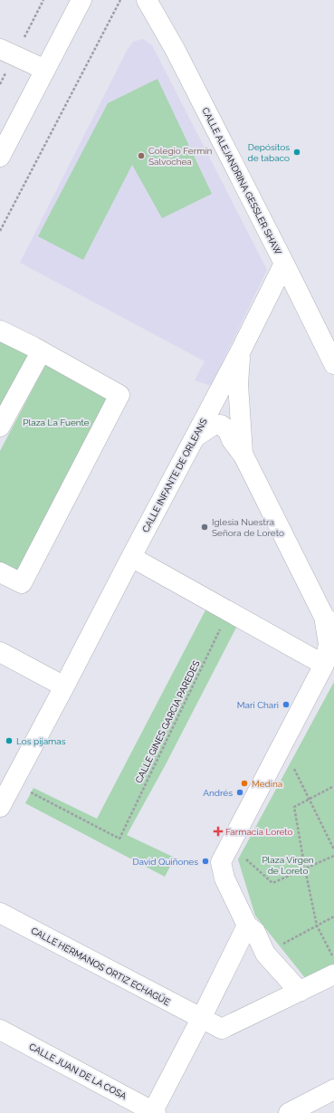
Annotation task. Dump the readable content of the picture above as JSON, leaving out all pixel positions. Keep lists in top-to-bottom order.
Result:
{
  "streets": {
    "street": [
      "CALLE ALEJANDRINA GESSLER SHAW",
      "CALLE INFANTE DE ORLEANS",
      "CALLE HERMANOS ORTIZ ECHAGÜE",
      "CALLE JUAN DE LA COSA"
    ],
    "path": ["CALLE GINES GARCIA PAREDES"]
  },
  "crossings": [
    ["CALLE ALEJANDRINA GESSLER SHAW", "CALLE INFANTE DE ORLEANS"],
    ["CALLE INFANTE DE ORLEANS", "CALLE GINES GARCIA PAREDES"]
  ],
  "parks": ["Plaza La Fuente", "Plaza Virgen de Loreto"],
  "places": {
    "other": [
      "Depósitos de tabaco",
      "Colegio Fermín Salvochea",
      "Iglesia Nuestra Señora de Loreto",
      "Mari Chari",
      "Los pijamas",
      "Medina",
      "Andrés",
      "David Quiñones"
    ],
    "health": ["Farmacia Loreto"]
  }
}
